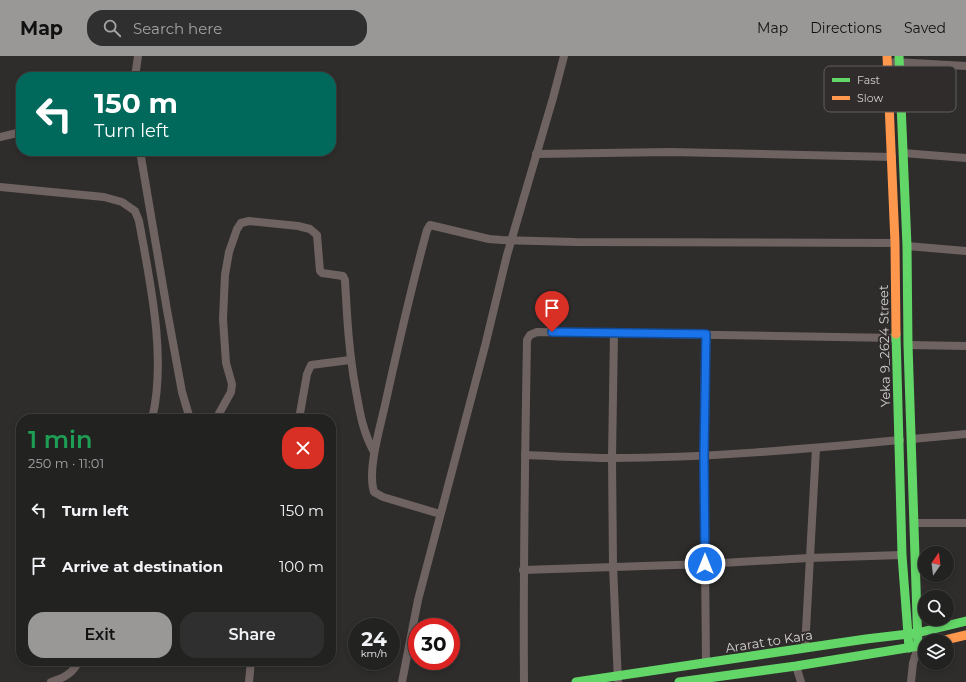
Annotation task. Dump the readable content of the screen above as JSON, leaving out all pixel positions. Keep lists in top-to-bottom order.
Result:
{
  "streets": {
    "main road": ["Yeka 9_2624 Street", "Ararat to Kara"]
  },
  "crossings": [
    ["Yeka 9_2624 Street", "Ararat to Kara"]
  ],
  "legend": ["Fast", "Slow"],
  "north": "top",
  "page": {
    "header": "Map",
    "search": "Search here",
    "nav": ["Map", "Directions", "Saved"],
    "turn": ["150 m", "Turn left"],
    "heading": ["1 min", "250 m · 11:01"],
    "list": [
      {
        "name": "Turn left",
        "value": "150 m"
      },
      {
        "name": "Arrive at destination",
        "value": "100 m"
      }
    ],
    "buttons": ["Exit", "Share"],
    "speed": "24 km/h",
    "limit": "30"
  }
}
